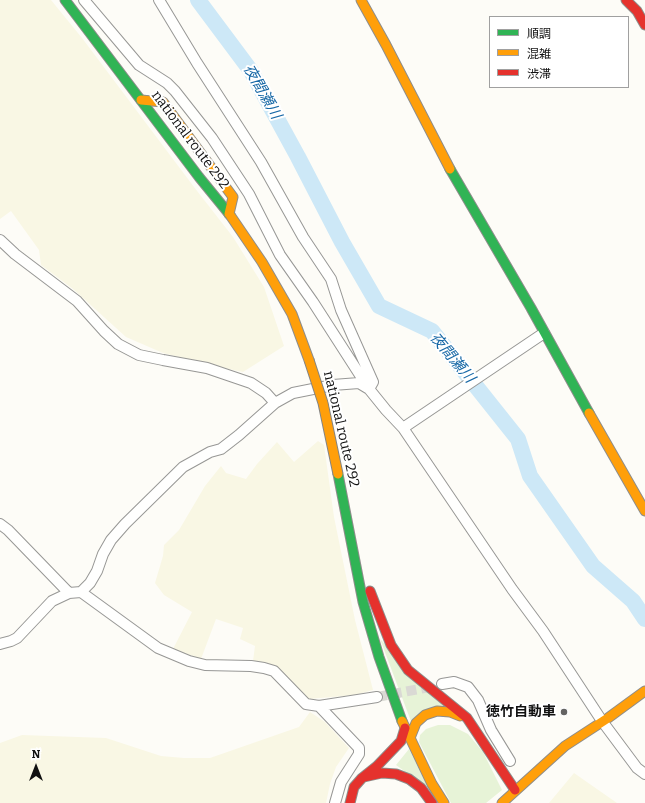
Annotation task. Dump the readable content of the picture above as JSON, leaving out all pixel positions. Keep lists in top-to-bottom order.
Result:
{
  "streets": {
    "main road": ["national route 292"]
  },
  "water": ["夜間瀬川"],
  "places": ["徳竹自動車"],
  "legend": ["順調", "混雑", "渋滞"],
  "north": "top"
}
